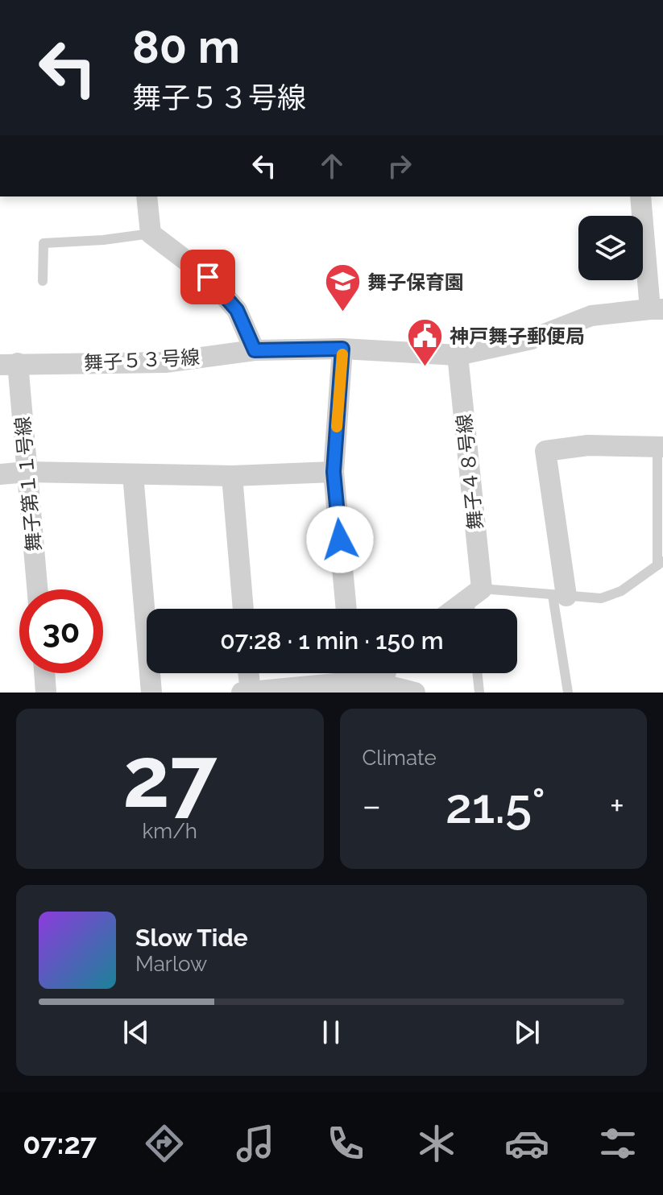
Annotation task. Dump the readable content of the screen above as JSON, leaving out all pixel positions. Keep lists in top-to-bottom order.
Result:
{
  "streets": {
    "street": ["舞子５３号線", "舞子４８号線", "舞子第１１号線"]
  },
  "crossings": [
    ["舞子５３号線", "舞子４８号線"],
    ["舞子５３号線", "舞子第１１号線"]
  ],
  "places": {
    "school or university": ["舞子保育園"],
    "public building": ["神戸舞子郵便局"]
  },
  "page": {
    "turn": ["80 m", "舞子５３号線"],
    "limit": "30",
    "trip": "07:28 · 1 min · 150 m",
    "tile": [
      ["27", "km/h"],
      "Climate"
    ],
    "heat": ["−", "21.5°", "+"],
    "song": ["Slow Tide", "Marlow"],
    "tabs": "07:27"
  }
}
